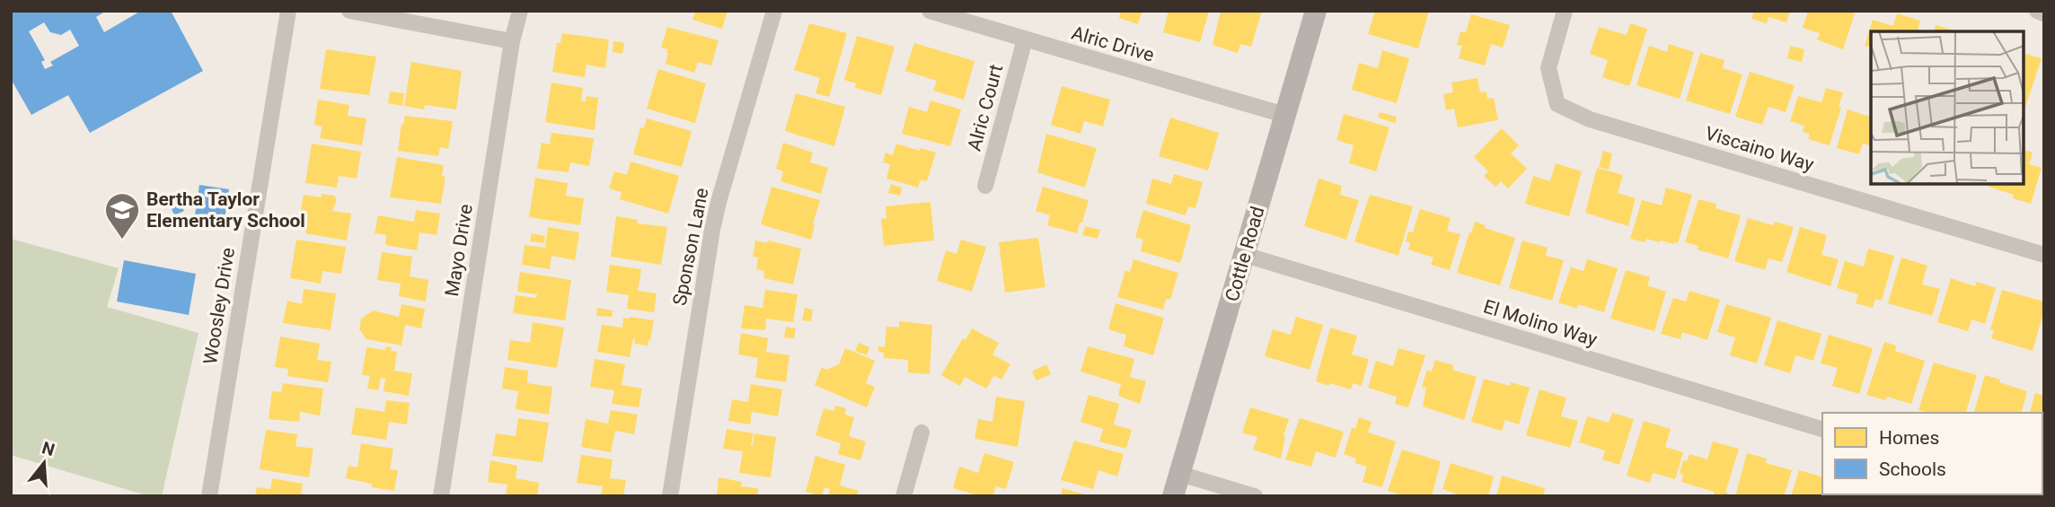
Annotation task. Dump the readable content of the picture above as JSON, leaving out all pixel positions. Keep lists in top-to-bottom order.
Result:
{
  "streets": {
    "street": [
      "Alric Drive",
      "Alric Court",
      "Viscaino Way",
      "Sponson Lane",
      "Mayo Drive",
      "Cottle Road",
      "Woosley Drive",
      "El Molino Way"
    ]
  },
  "crossings": [
    ["Alric Drive", "Alric Court"],
    ["Alric Drive", "Cottle Road"],
    ["Cottle Road", "El Molino Way"]
  ],
  "places": {
    "school or university": ["Bertha Taylor Elementary School"]
  },
  "legend": ["Homes", "Schools"],
  "north": "top"
}
